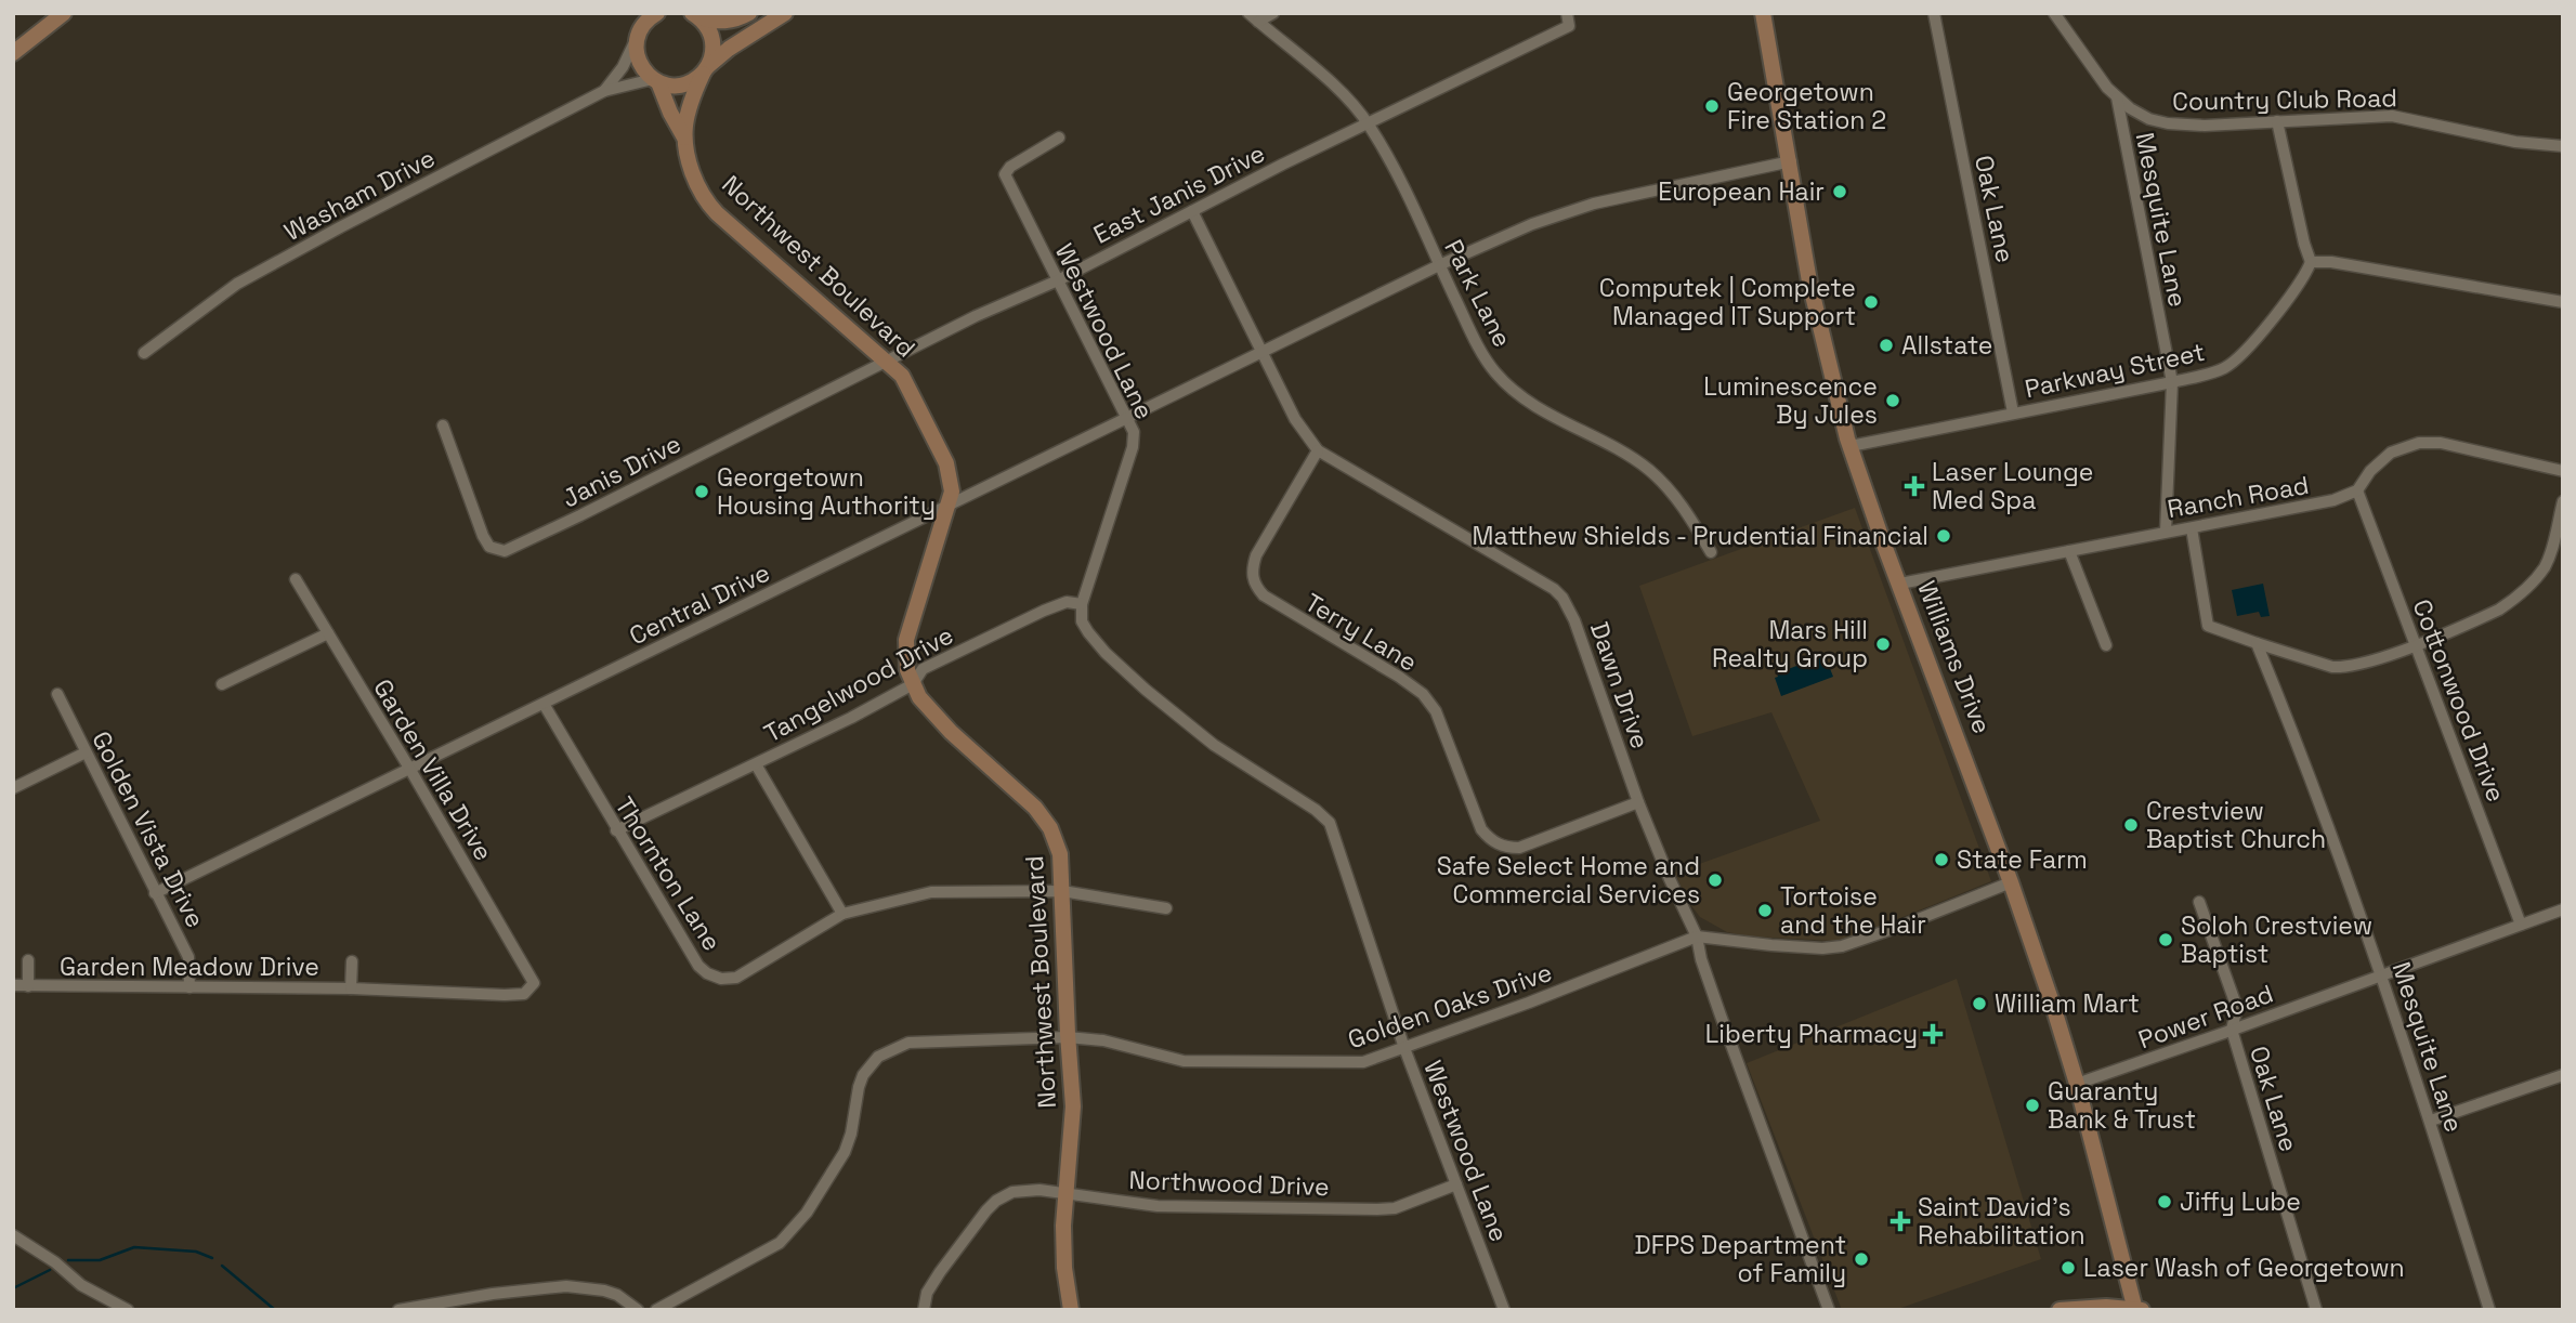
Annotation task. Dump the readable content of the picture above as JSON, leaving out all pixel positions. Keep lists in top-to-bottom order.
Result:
{
  "streets": {
    "street": [
      "Country Club Road",
      "East Janis Drive",
      "Washam Drive",
      "Oak Lane",
      "Mesquite Lane",
      "Northwest Boulevard",
      "Park Lane",
      "Westwood Lane",
      "Parkway Street",
      "Janis Drive",
      "Ranch Road",
      "Central Drive",
      "Terry Lane",
      "Williams Drive",
      "Tangelwood Drive",
      "Dawn Drive",
      "Cottonwood Drive",
      "Garden Villa Drive",
      "Golden Vista Drive",
      "Thornton Lane",
      "Garden Meadow Drive",
      "Golden Oaks Drive",
      "Power Road",
      "Northwood Drive"
    ]
  },
  "crossings": [
    ["Country Club Road", "Mesquite Lane"],
    ["East Janis Drive", "Northwest Boulevard"],
    ["East Janis Drive", "Park Lane"],
    ["East Janis Drive", "Westwood Lane"],
    ["East Janis Drive", "Janis Drive"],
    ["East Janis Drive", "Dawn Drive"],
    ["Washam Drive", "Northwest Boulevard"],
    ["Oak Lane", "Parkway Street"],
    ["Oak Lane", "Power Road"],
    ["Mesquite Lane", "Parkway Street"],
    ["Mesquite Lane", "Ranch Road"],
    ["Mesquite Lane", "Power Road"],
    ["Northwest Boulevard", "Janis Drive"],
    ["Northwest Boulevard", "Central Drive"],
    ["Northwest Boulevard", "Tangelwood Drive"],
    ["Northwest Boulevard", "Thornton Lane"],
    ["Northwest Boulevard", "Golden Oaks Drive"],
    ["Northwest Boulevard", "Northwood Drive"],
    ["Park Lane", "Central Drive"],
    ["Westwood Lane", "Central Drive"],
    ["Westwood Lane", "Tangelwood Drive"],
    ["Westwood Lane", "Golden Oaks Drive"],
    ["Westwood Lane", "Northwood Drive"],
    ["Parkway Street", "Williams Drive"],
    ["Ranch Road", "Williams Drive"],
    ["Ranch Road", "Cottonwood Drive"],
    ["Central Drive", "Williams Drive"],
    ["Central Drive", "Dawn Drive"],
    ["Central Drive", "Garden Villa Drive"],
    ["Central Drive", "Golden Vista Drive"],
    ["Central Drive", "Thornton Lane"],
    ["Terry Lane", "Dawn Drive"],
    ["Williams Drive", "Golden Oaks Drive"],
    ["Williams Drive", "Power Road"],
    ["Tangelwood Drive", "Thornton Lane"],
    ["Dawn Drive", "Golden Oaks Drive"],
    ["Cottonwood Drive", "Power Road"],
    ["Garden Villa Drive", "Garden Meadow Drive"],
    ["Golden Vista Drive", "Garden Meadow Drive"]
  ],
  "places": {
    "other": [
      "Georgetown Fire Station 2",
      "European Hair",
      "Computek | Complete Managed IT Support",
      "Allstate",
      "Luminescence By Jules",
      "Georgetown Housing Authority",
      "Matthew Shields - Prudential Financial",
      "Mars Hill Realty Group",
      "Crestview Baptist Church",
      "State Farm",
      "Safe Select Home and Commercial Services",
      "Tortoise and the Hair",
      "Soloh Crestview Baptist",
      "William Mart",
      "Guaranty Bank & Trust",
      "Jiffy Lube",
      "DFPS Department of Family",
      "Laser Wash of Georgetown"
    ],
    "health": ["Laser Lounge Med Spa", "Liberty Pharmacy", "Saint David's Rehabilitation"]
  }
}
